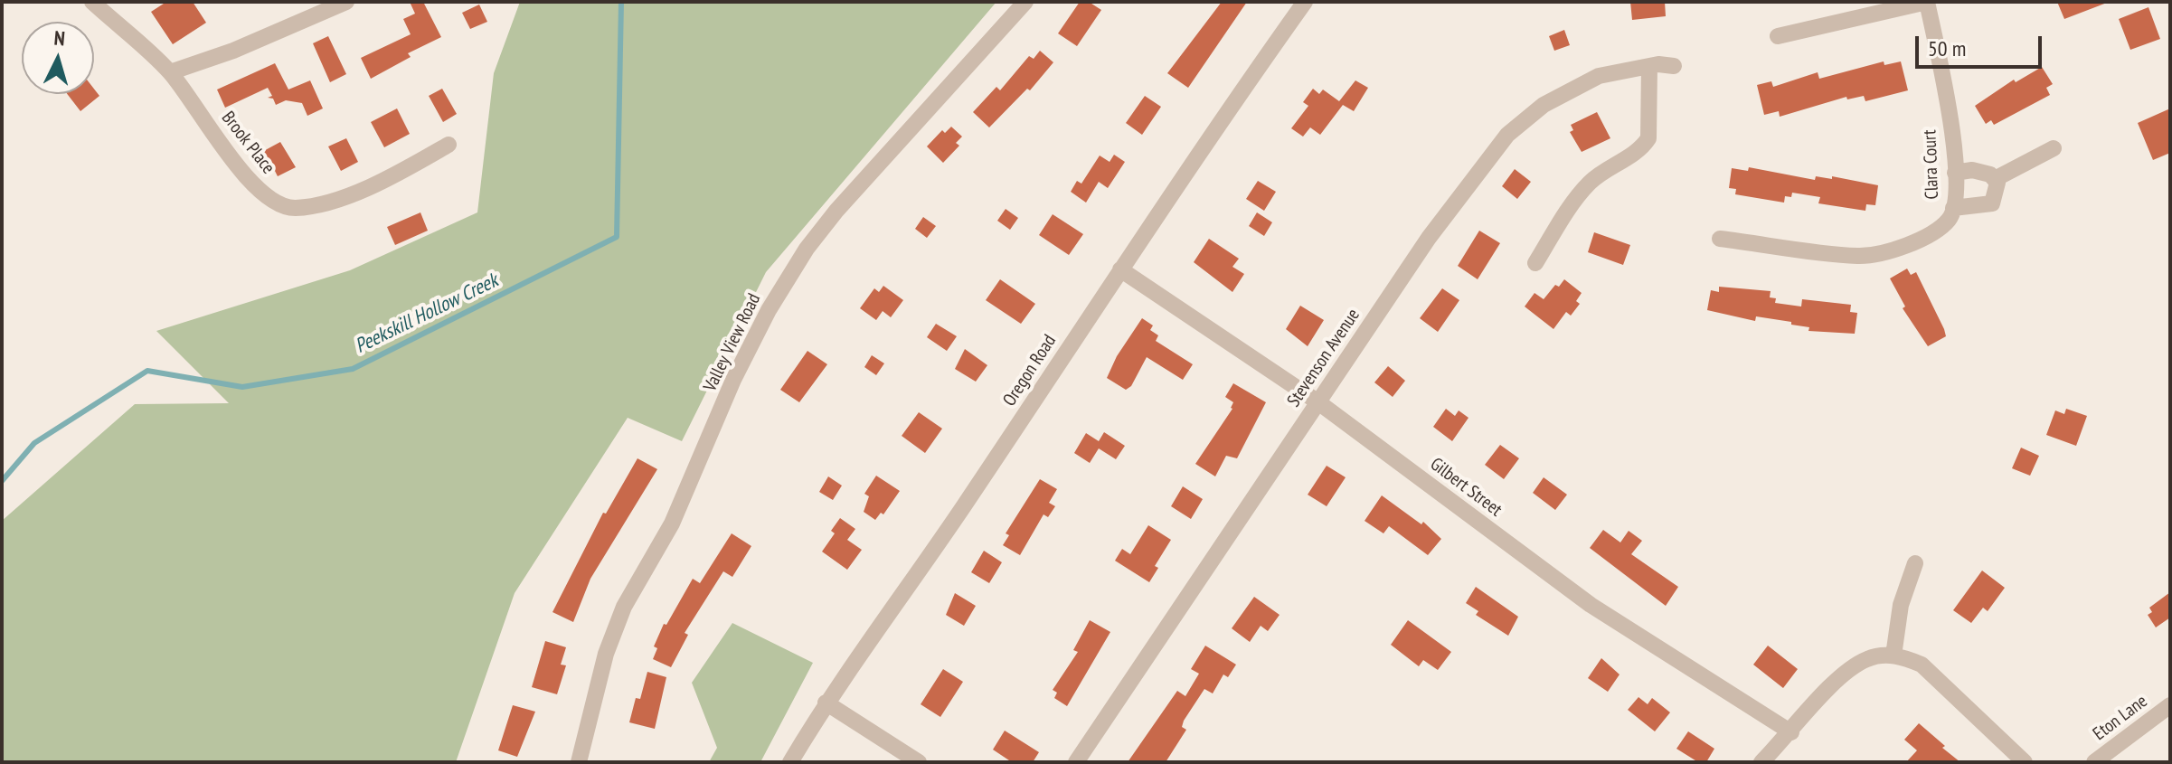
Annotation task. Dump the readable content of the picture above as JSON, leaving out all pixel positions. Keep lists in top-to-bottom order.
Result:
{
  "streets": {
    "street": [
      "Brook Place",
      "Clara Court",
      "Valley View Road",
      "Stevenson Avenue",
      "Oregon Road",
      "Gilbert Street",
      "Eton Lane"
    ]
  },
  "crossings": [
    ["Stevenson Avenue", "Gilbert Street"],
    ["Oregon Road", "Gilbert Street"]
  ],
  "water": ["Peekskill Hollow Creek"],
  "scale_bar": "50 m",
  "north": "top"
}
